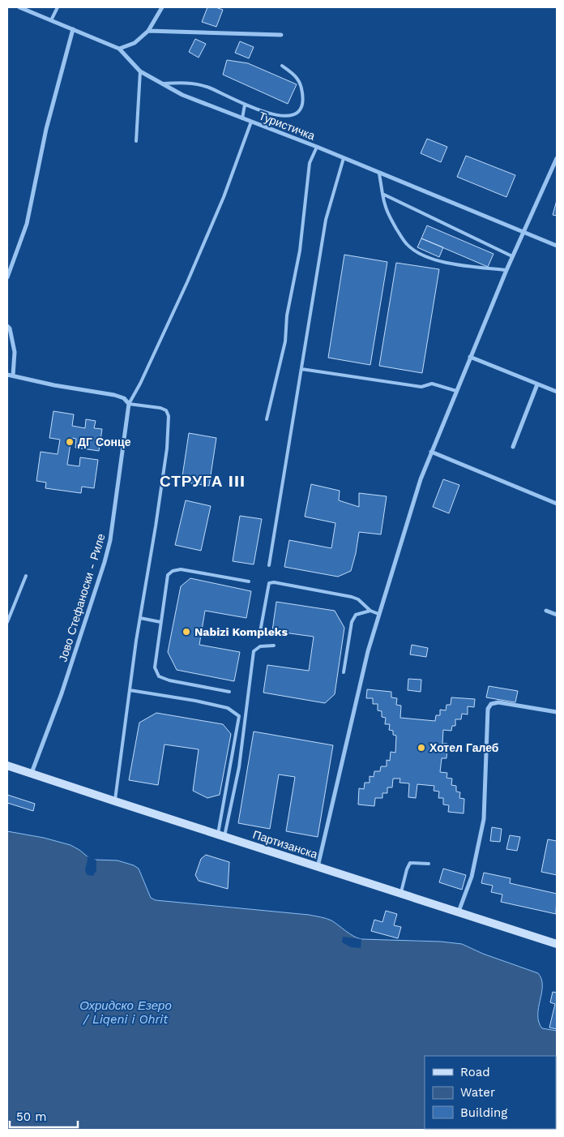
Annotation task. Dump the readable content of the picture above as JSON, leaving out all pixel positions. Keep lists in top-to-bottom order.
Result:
{
  "streets": {
    "main road": ["Партизанска"],
    "street": ["Туристичка", "Јово Стефаноски - Риле"]
  },
  "crossings": [
    ["Јово Стефаноски - Риле", "Партизанска"]
  ],
  "districts": ["СТРУГА III"],
  "water": ["Охридско Езеро / Liqeni i Ohrit"],
  "places": ["ДГ Сонце", "Nabizi Kompleks", "Хотел Галеб"],
  "legend": ["Road", "Water", "Building"],
  "scale_bar": "50 m"
}
